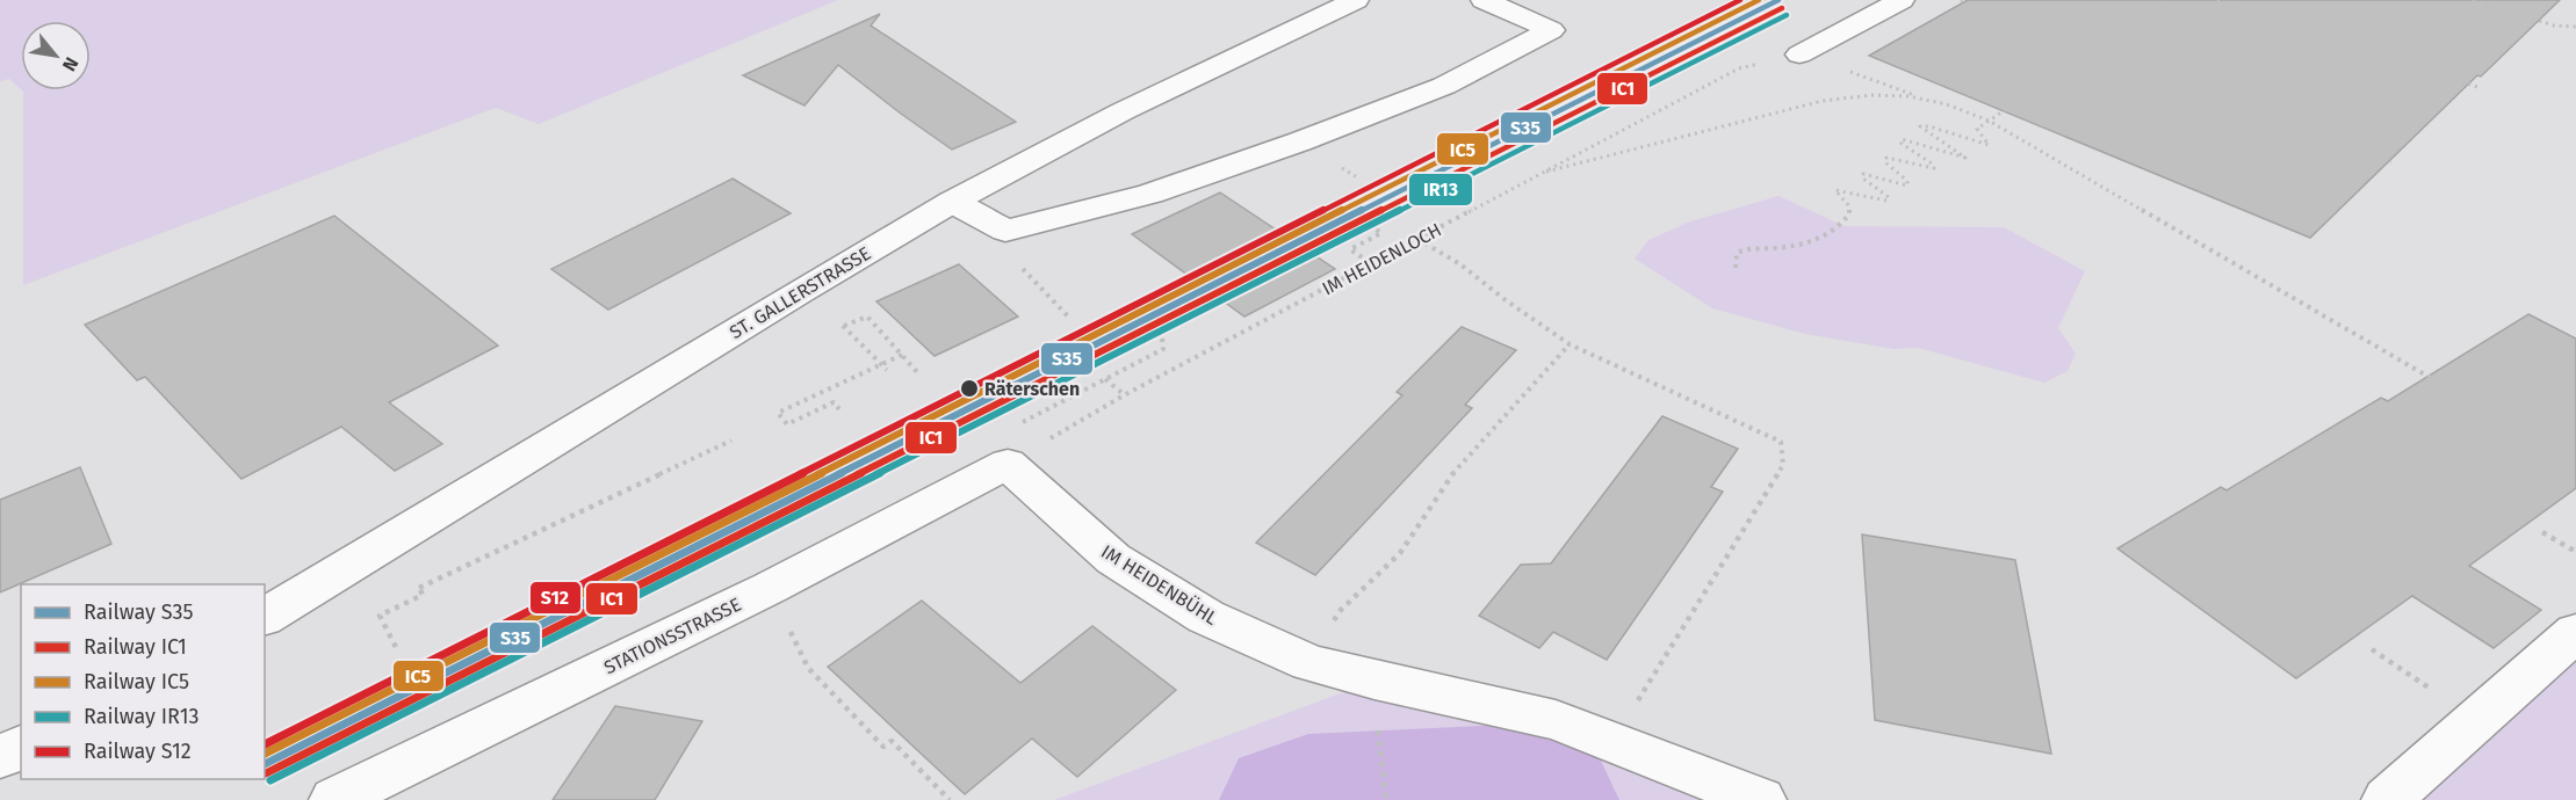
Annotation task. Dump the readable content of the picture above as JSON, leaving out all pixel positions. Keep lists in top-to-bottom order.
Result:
{
  "streets": {
    "street": ["ST. GALLERSTRASSE", "IM HEIDENBÜHL", "STATIONSSTRASSE"],
    "path": ["IM HEIDENLOCH"]
  },
  "crossings": [
    ["IM HEIDENLOCH", "IM HEIDENBÜHL"],
    ["IM HEIDENLOCH", "STATIONSSTRASSE"],
    ["IM HEIDENBÜHL", "STATIONSSTRASSE"]
  ],
  "places": ["Räterschen"],
  "lines": [
    "rail line S35",
    "rail line IC5",
    "rail line S12",
    "rail line IC1",
    "rail line IR13"
  ],
  "legend": [
    "Railway S35",
    "Railway IC1",
    "Railway IC5",
    "Railway IR13",
    "Railway S12"
  ],
  "north": "bottom right"
}
